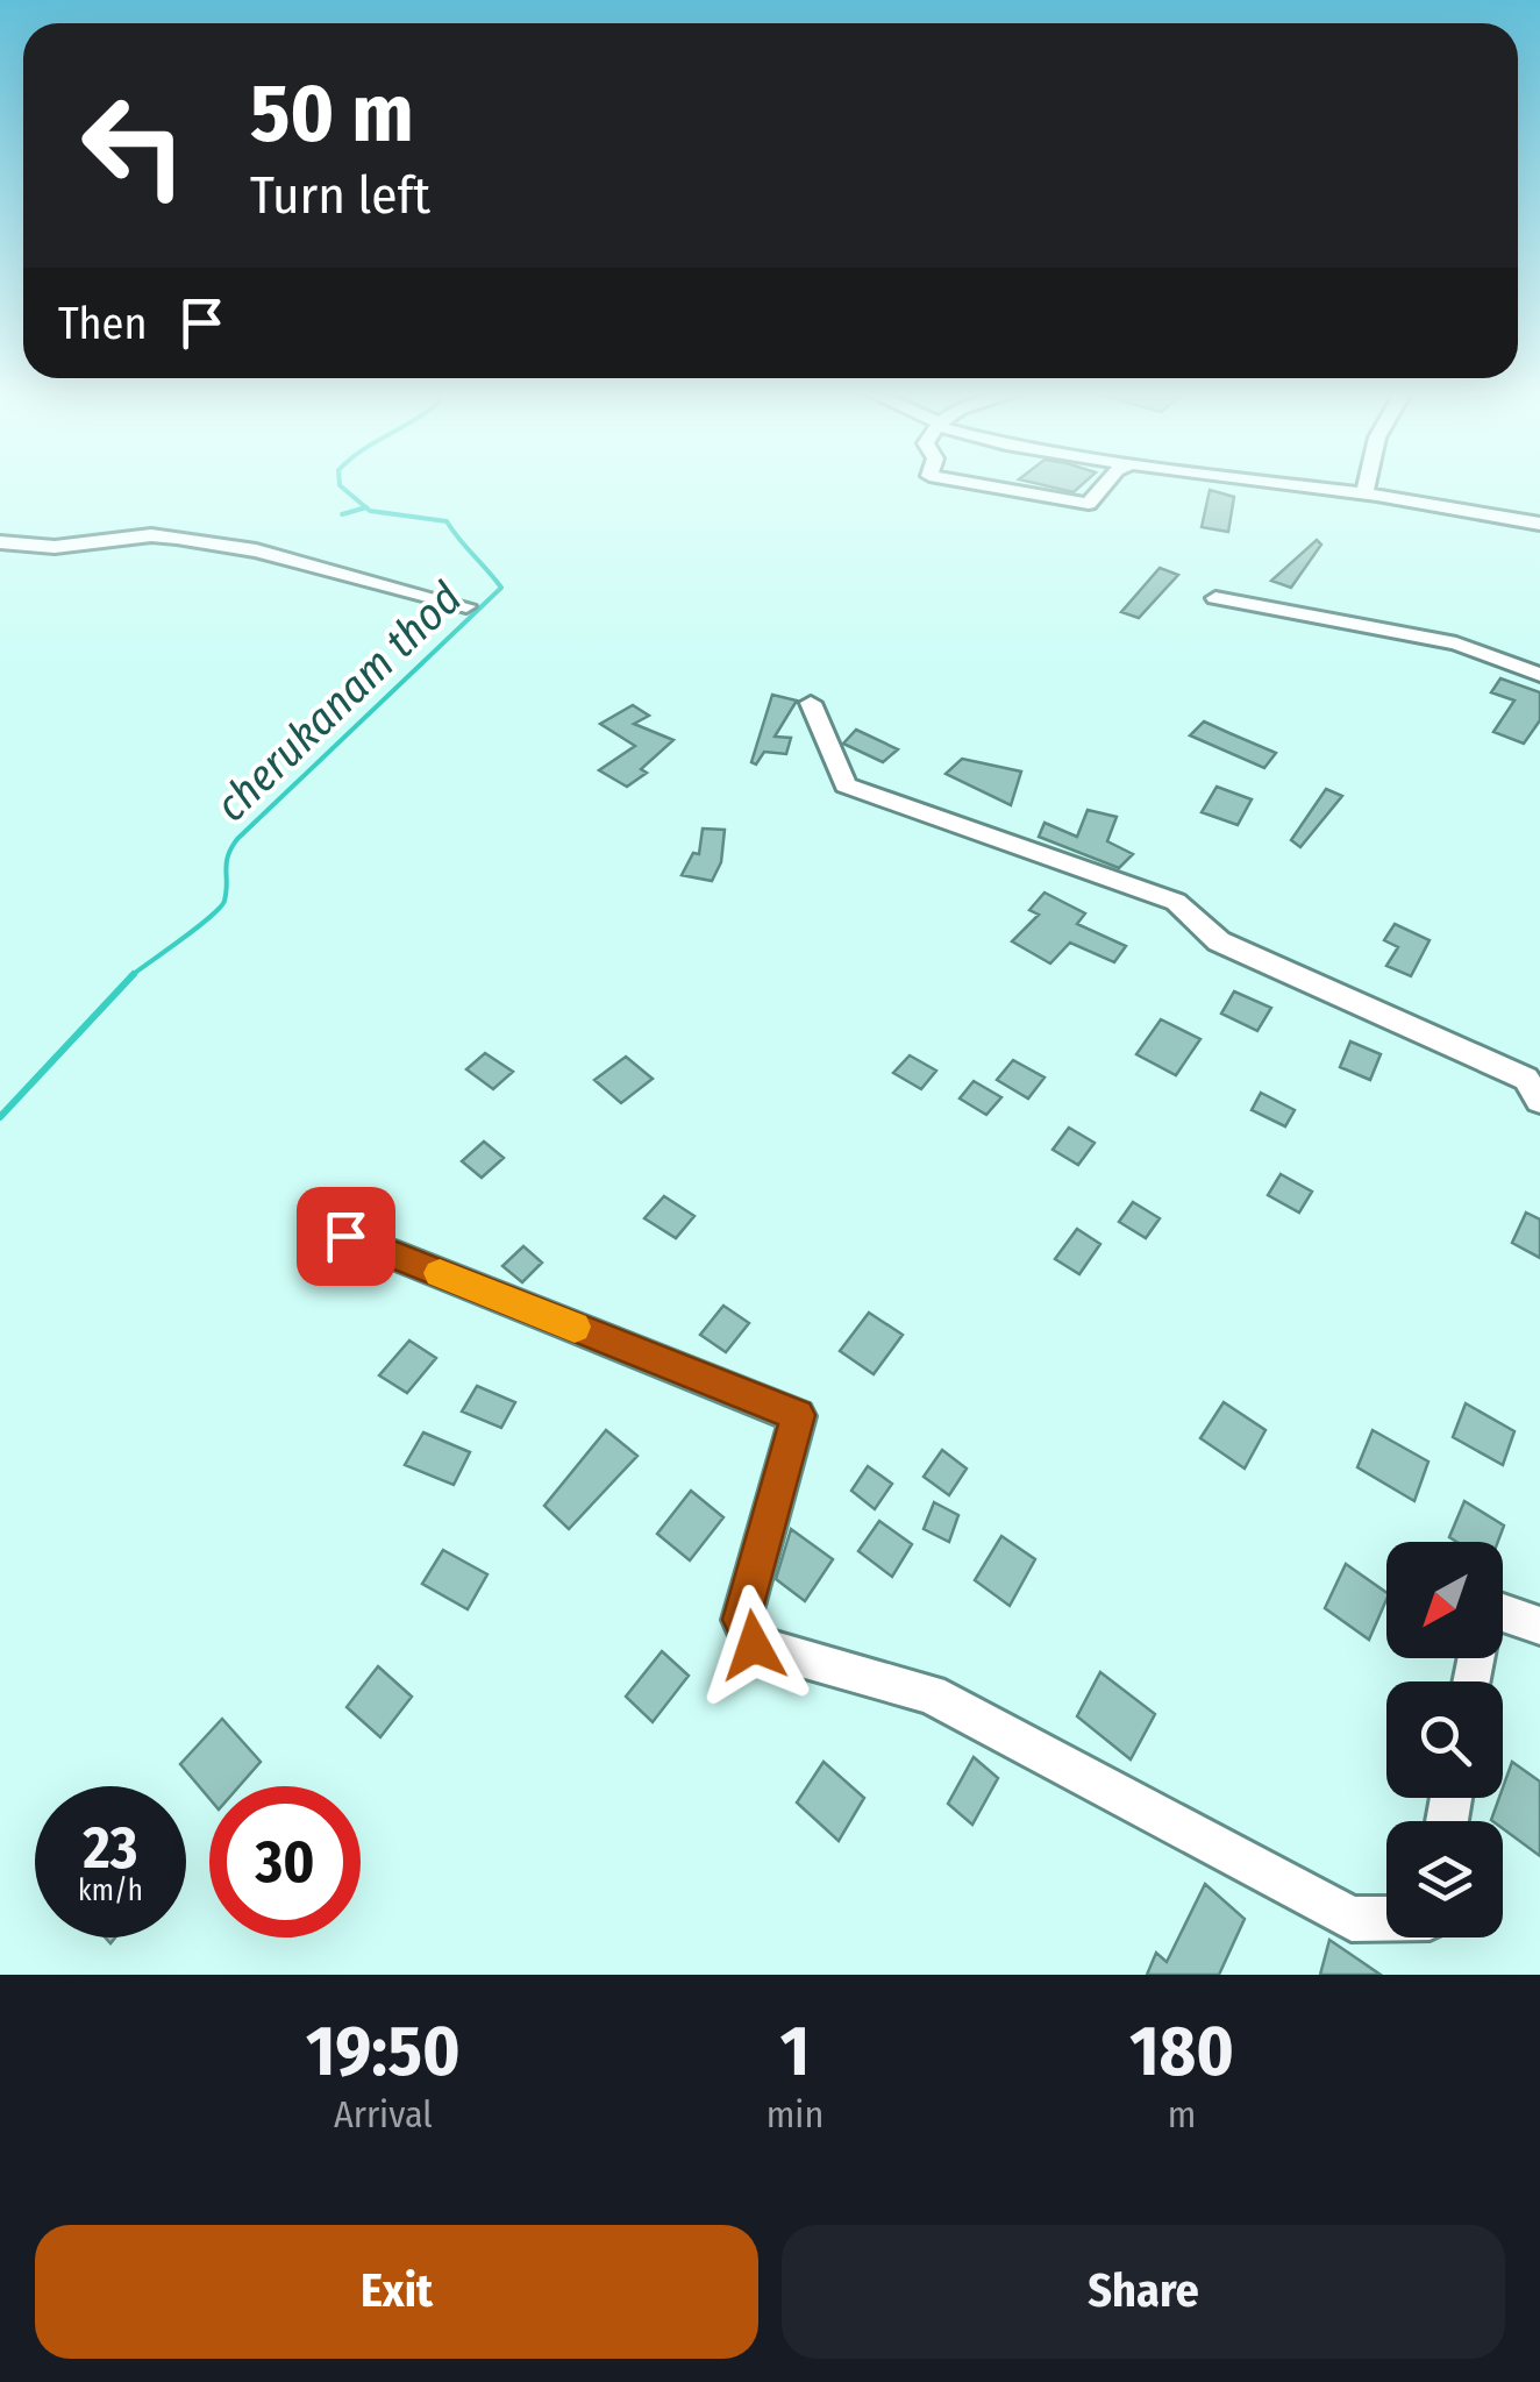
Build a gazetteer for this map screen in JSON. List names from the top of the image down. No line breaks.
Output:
{"water":["cherukanam thod"],"north":"bottom left","page":{"turn":["50 m","Turn left"],"then":"Then","speed":"23 km/h","limit":"30","eta":["19:50","Arrival","1","min","180","m"],"buttons":["Exit","Share"]}}
